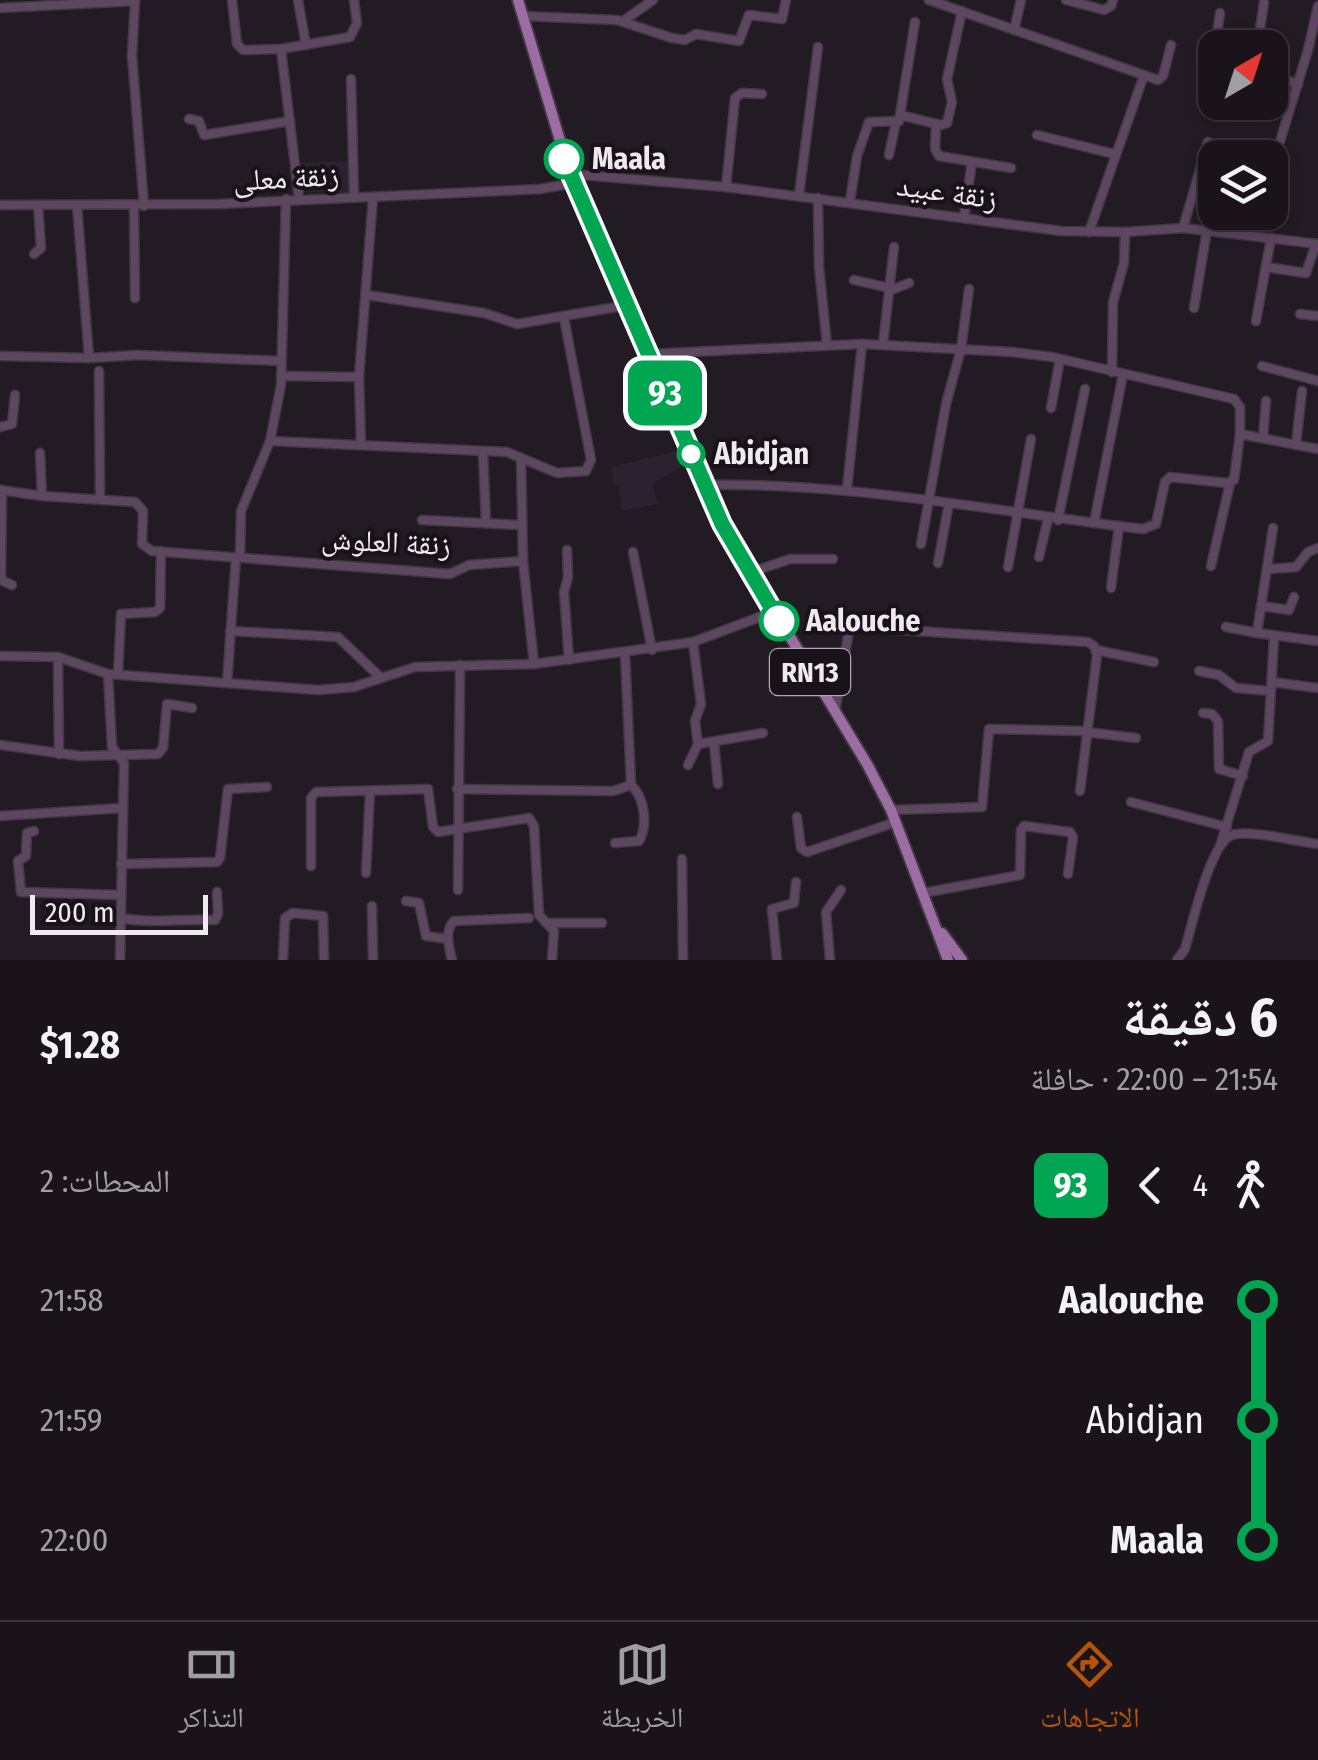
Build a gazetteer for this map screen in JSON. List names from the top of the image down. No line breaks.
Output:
{"streets":{"main road":["RN13"],"street":["زنقة معلى","زنقة عبيد","زنقة العلوش"]},"crossings":[["زنقة معلى","زنقة عبيد"],["زنقة معلى","RN13"],["زنقة عبيد","RN13"]],"places":["Maala","Abidjan","Aalouche"],"lines":["bus line 93"],"scale_bar":"200 m","north":"top right","page":{"on_map":"93","scale":"200 m","heading":["6 دقيقة","21:54 – 22:00 · حافلة","$1.28"],"legs":["4","93","المحطات: 2"],"list":[{"name":"Aalouche","value":"21:58"},{"name":"Abidjan","value":"21:59"},{"name":"Maala","value":"22:00"}],"tabs":["الاتجاهات","الخريطة","التذاكر"]}}
